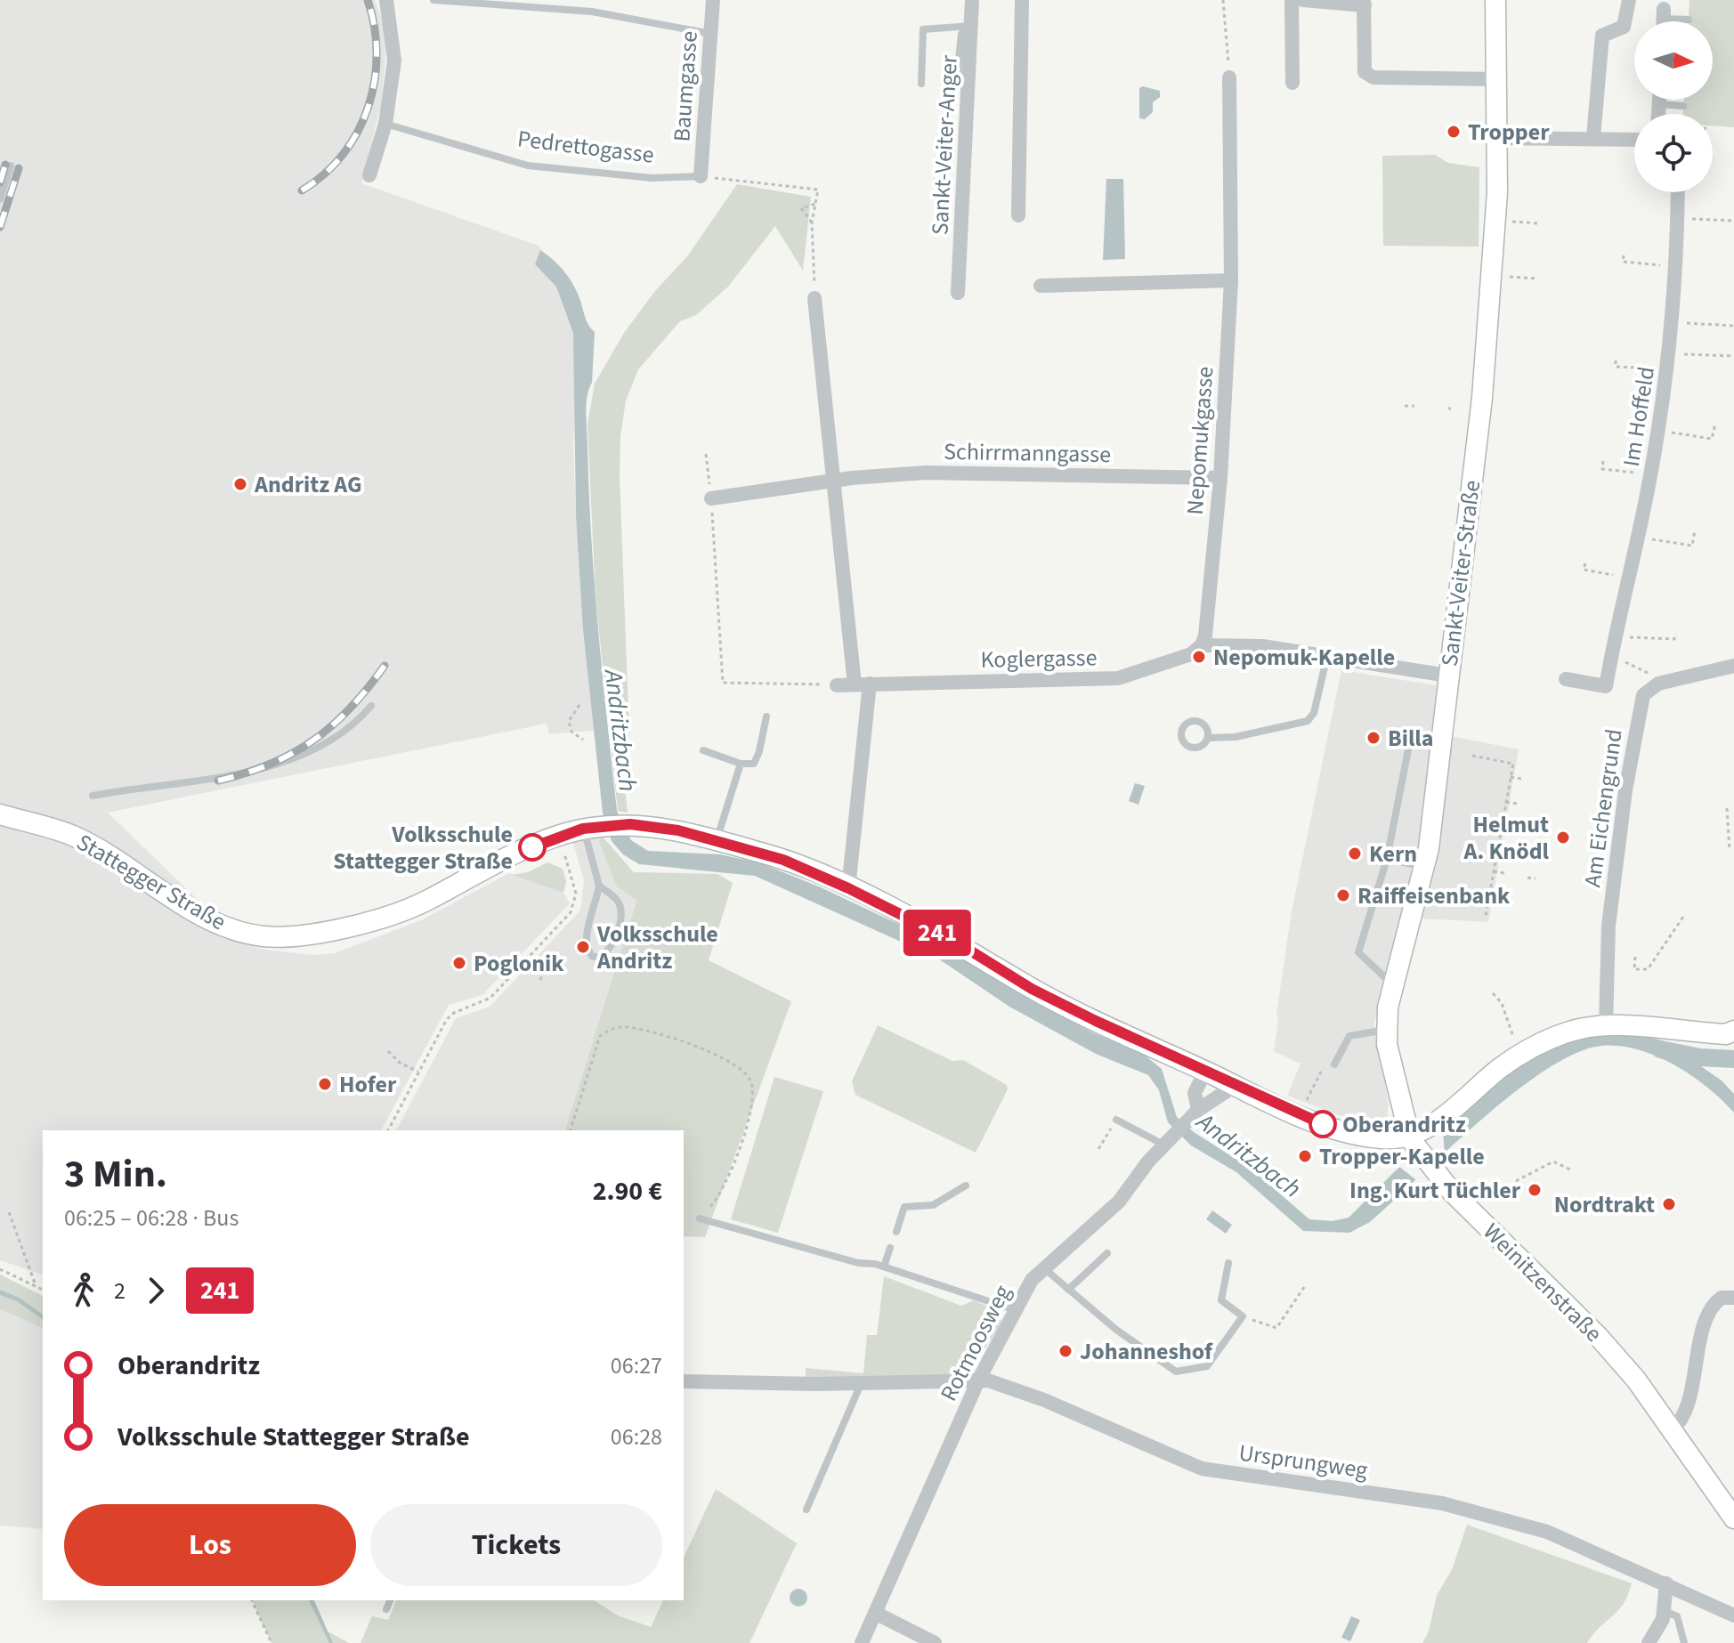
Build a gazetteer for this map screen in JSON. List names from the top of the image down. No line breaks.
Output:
{"streets":{"main road":["Sankt-Veiter-Straße","Stattegger Straße","Weinitzenstraße"],"street":["Baumgasse","Sankt-Veiter-Anger","Im Hoffeld","Nepomukgasse","Schirrmanngasse","Koglergasse","Am Eichengrund","Rotmoosweg","Ursprungweg"],"lane":["Pedrettogasse"]},"crossings":[["Baumgasse","Pedrettogasse"],["Nepomukgasse","Schirrmanngasse"],["Nepomukgasse","Koglergasse"],["Sankt-Veiter-Straße","Koglergasse"],["Sankt-Veiter-Straße","Stattegger Straße"],["Sankt-Veiter-Straße","Weinitzenstraße"],["Stattegger Straße","Weinitzenstraße"],["Stattegger Straße","Rotmoosweg"],["Rotmoosweg","Ursprungweg"]],"water":["Andritzbach"],"places":["Tropper","Andritz AG","Nepomuk-Kapelle","Billa","Helmut A. Knödl","Volksschule Stattegger Straße","Kern","Raiffeisenbank","Volksschule Andritz","Poglonik","Hofer","Oberandritz","Tropper-Kapelle","Ing. Kurt Tüchler","Nordtrakt","Johanneshof"],"lines":["bus line 241"],"north":"right","page":{"on_map":"241","heading":["3 Min.","06:25 – 06:28 · Bus","2.90 €"],"legs":["2","241"],"list":[{"name":"Oberandritz","value":"06:27"},{"name":"Volksschule Stattegger Straße","value":"06:28"}],"buttons":["Los","Tickets"]}}
